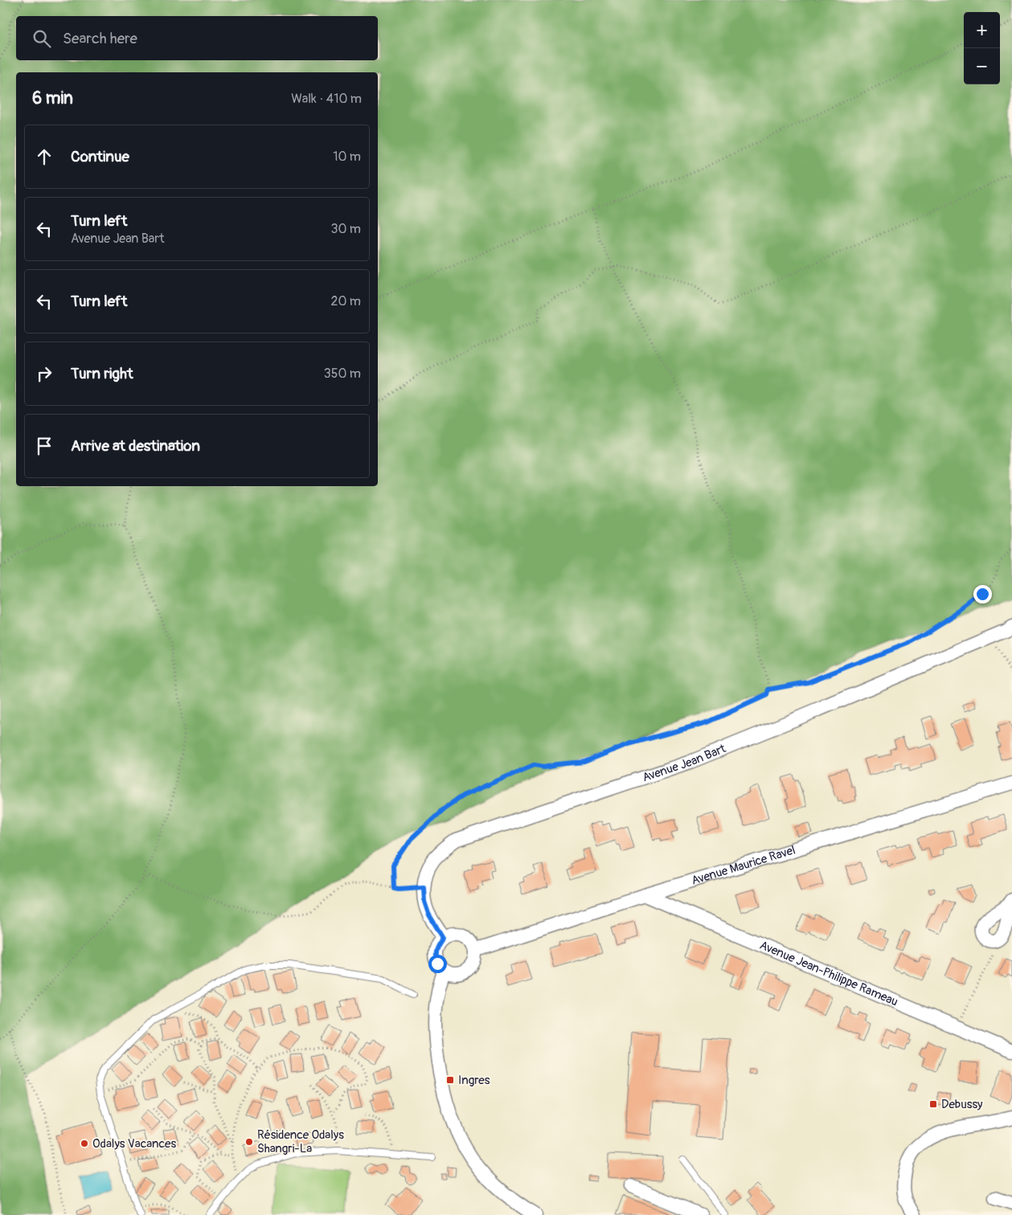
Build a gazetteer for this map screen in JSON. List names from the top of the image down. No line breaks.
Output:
{"streets":{"street":["Avenue Jean Bart","Avenue Maurice Ravel","Avenue Jean-Philippe Rameau"]},"crossings":[["Avenue Jean Bart","Avenue Maurice Ravel"],["Avenue Maurice Ravel","Avenue Jean-Philippe Rameau"]],"places":{"transit":["Ingres","Debussy"],"other":["Résidence Odalys Shangri-La","Odalys Vacances"]},"page":{"map_buttons":["+","−"],"search":"Search here","heading":["6 min","Walk · 410 m"],"list":[["Continue","10 m"],["Turn left","Avenue Jean Bart","30 m"],["Turn left","20 m"],["Turn right","350 m"],"Arrive at destination"]}}
